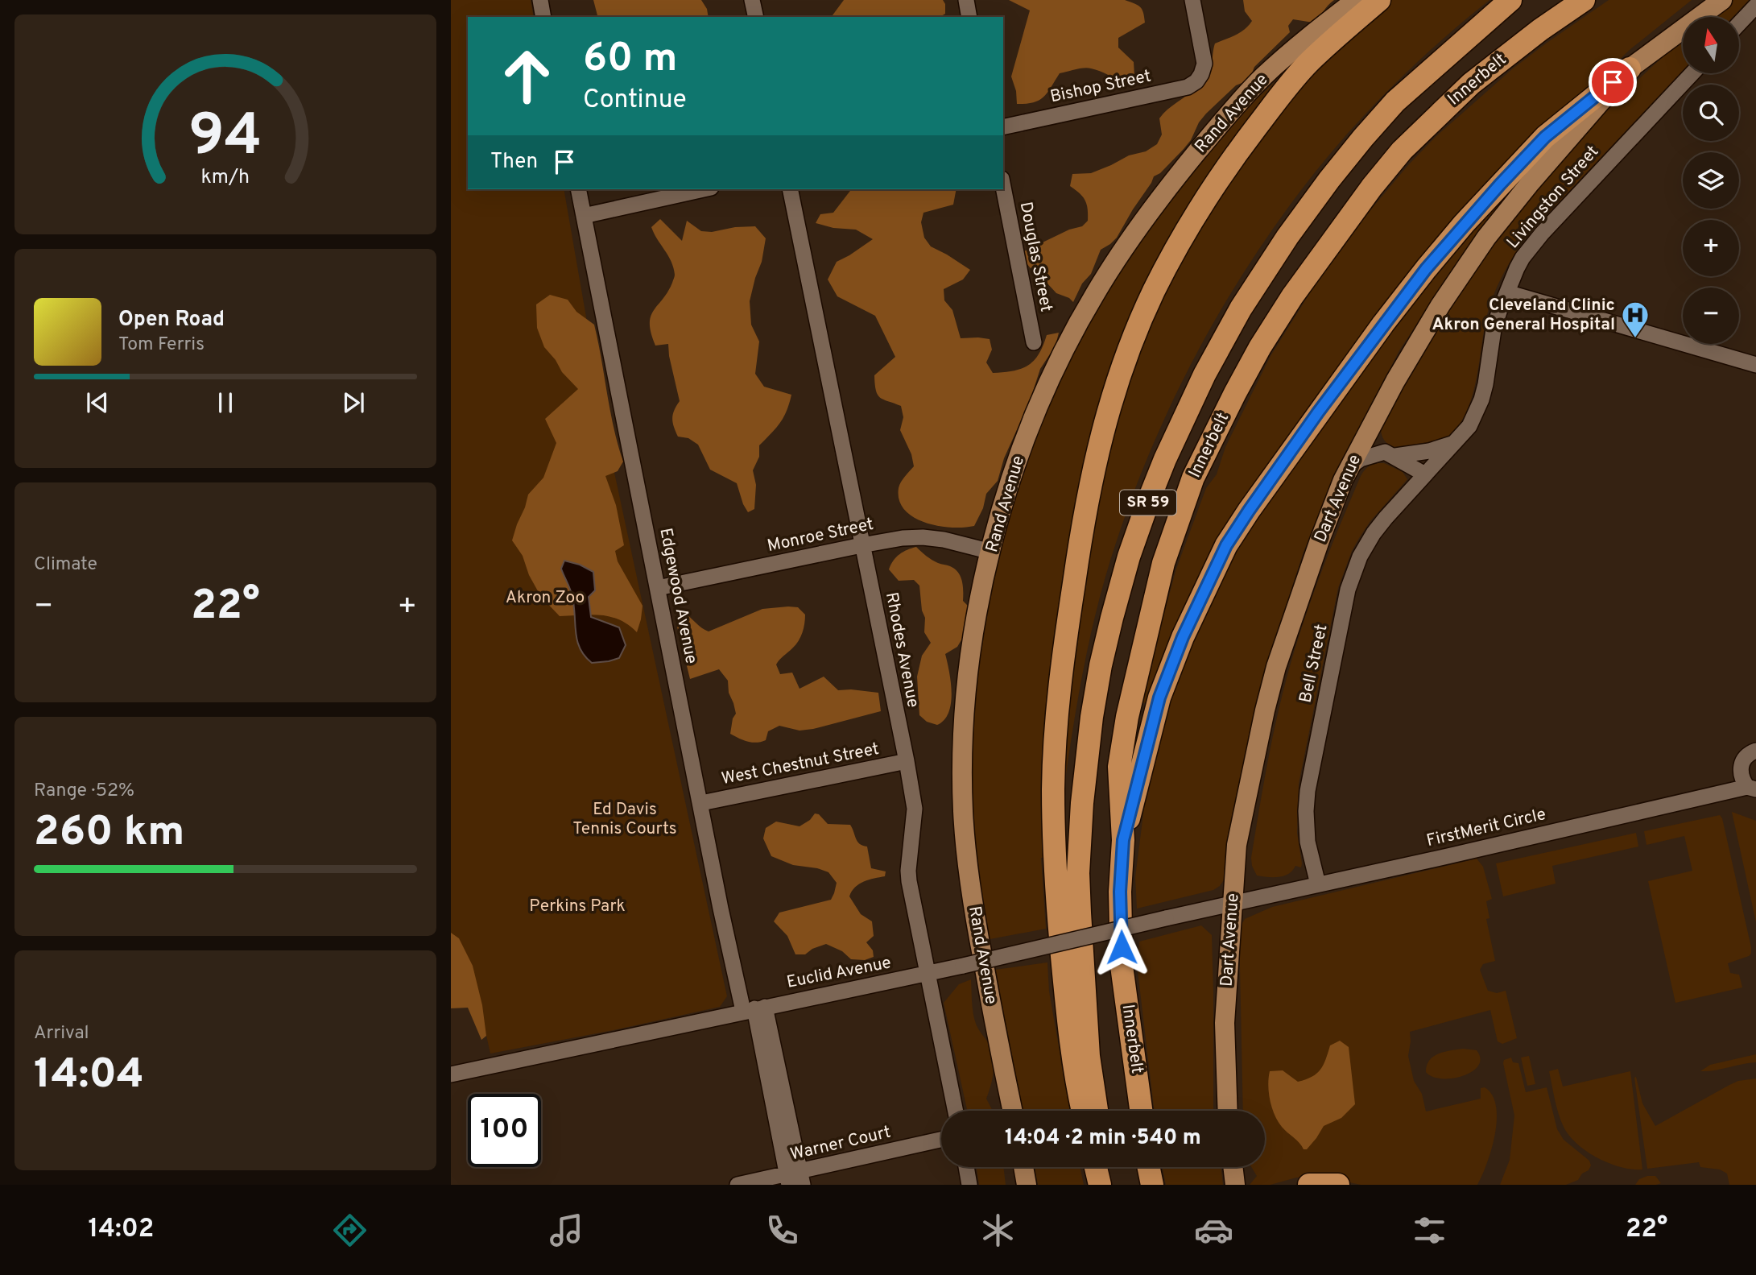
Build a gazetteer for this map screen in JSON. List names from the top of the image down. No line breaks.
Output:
{"streets":{"highway":["Innerbelt","SR 59"],"main road":["Rand Avenue","Dart Avenue"],"street":["Bishop Street","Livingston Street","Douglas Street","Monroe Street","Edgewood Avenue","Rhodes Avenue","Bell Street","West Chestnut Street","FirstMerit Circle","Euclid Avenue","Warner Court"]},"crossings":[["Rand Avenue","Monroe Street"],["Livingston Street","Bell Street"],["Dart Avenue","FirstMerit Circle"],["Dart Avenue","Euclid Avenue"],["Monroe Street","Edgewood Avenue"],["Monroe Street","Rhodes Avenue"],["Edgewood Avenue","West Chestnut Street"],["Edgewood Avenue","Euclid Avenue"],["Edgewood Avenue","Warner Court"],["Rhodes Avenue","West Chestnut Street"],["Rhodes Avenue","Euclid Avenue"],["Bell Street","FirstMerit Circle"],["FirstMerit Circle","Euclid Avenue"]],"parks":["Akron Zoo","Ed Davis Tennis Courts","Perkins Park"],"places":{"hospital":["Cleveland Clinic Akron General Hospital"]},"north":"top","page":{"map_buttons":["+","−"],"turn":["60 m","Continue"],"then":"Then","song":["Open Road","Tom Ferris"],"tile":["Climate",["Range · 52%","260 km"],["Arrival","14:04"]],"heat":["−","22°","+"],"limit":"100","trip":"14:04 · 2 min · 540 m","tabs":["14:02","22°"],"gauge":["94","km/h"]}}
